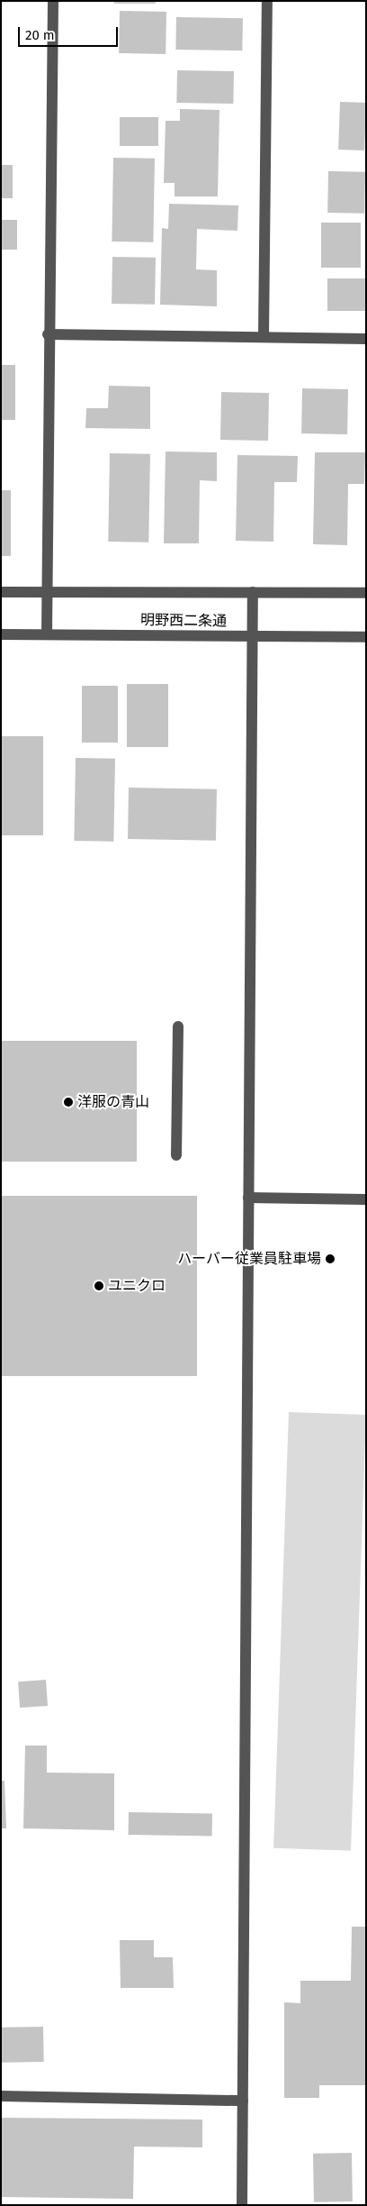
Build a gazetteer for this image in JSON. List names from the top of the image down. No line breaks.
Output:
{"streets":{"street":["明野西二条通"]},"places":["洋服の青山","ハーバー従業員駐車場","ユニクロ"],"scale_bar":"20 m"}
